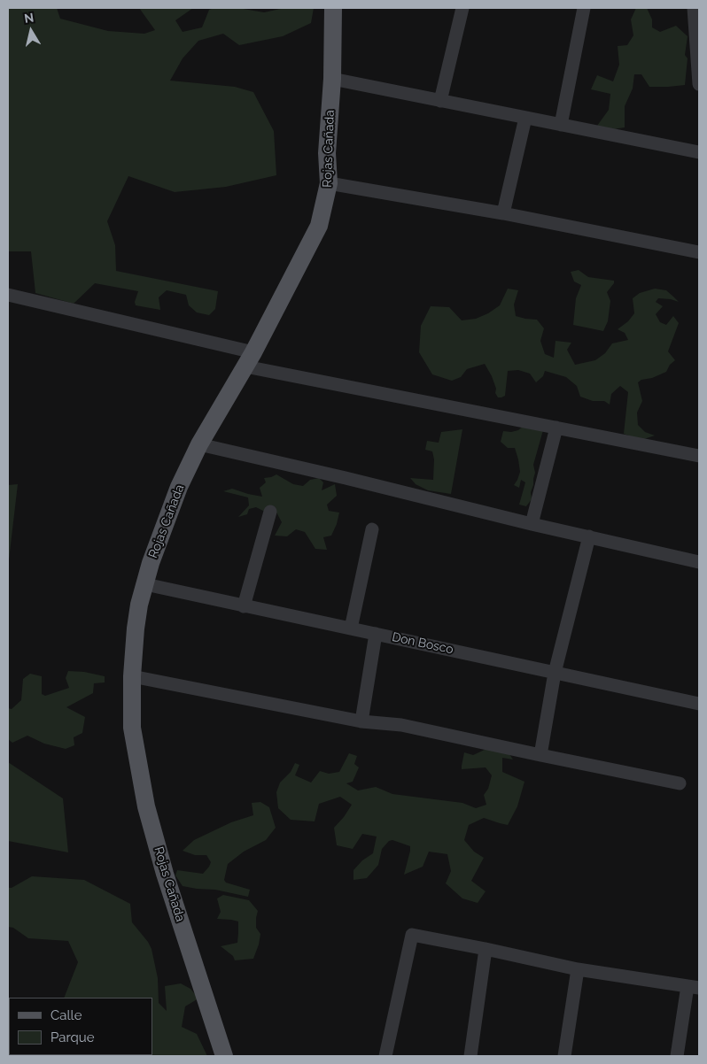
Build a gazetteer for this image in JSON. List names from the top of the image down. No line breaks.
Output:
{"streets":{"main road":["Rojas Cañada"],"street":["Don Bosco"]},"crossings":[["Rojas Cañada","Don Bosco"]],"legend":["Calle","Parque"],"north":"top"}
